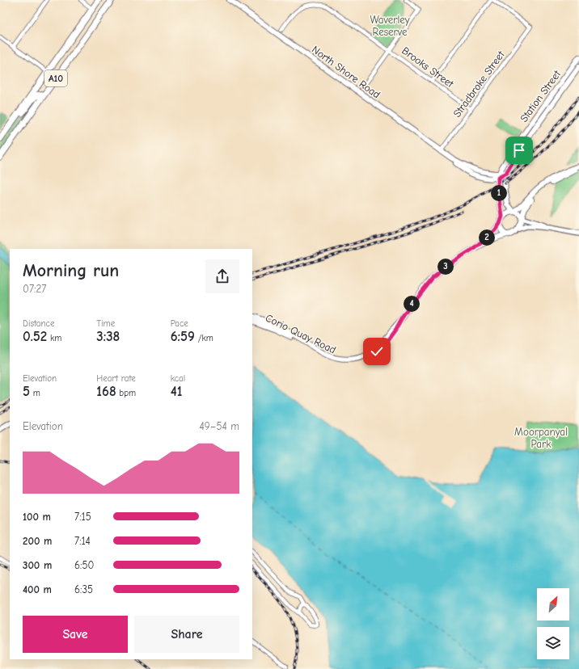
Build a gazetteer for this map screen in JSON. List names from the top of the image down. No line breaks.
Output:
{"streets":{"highway":["A10"],"main road":["North Shore Road","Station Street","Corio Quay Road"],"street":["Brooks Street","Stradbroke Street"]},"crossings":[["Brooks Street","Stradbroke Street"],["North Shore Road","Stradbroke Street"],["North Shore Road","Station Street"],["Station Street","Corio Quay Road"]],"parks":["Waverley Reserve","Moorpanyal Park"],"north":"top right","page":{"pins":["1","2","3","4"],"heading":["Morning run","07:27"],"stats":[["Distance","0.52 km"],["Time","3:38"],["Pace","6:59 /km"],["Elevation","5 m"],["Heart rate","168 bpm"],["kcal","41"]],"chart":["Elevation","49–54 m"],"list":[{"name":"100 m","note":"7:15"},{"name":"200 m","note":"7:14"},{"name":"300 m","note":"6:50"},{"name":"400 m","note":"6:35"}],"buttons":["Save","Share"]}}
